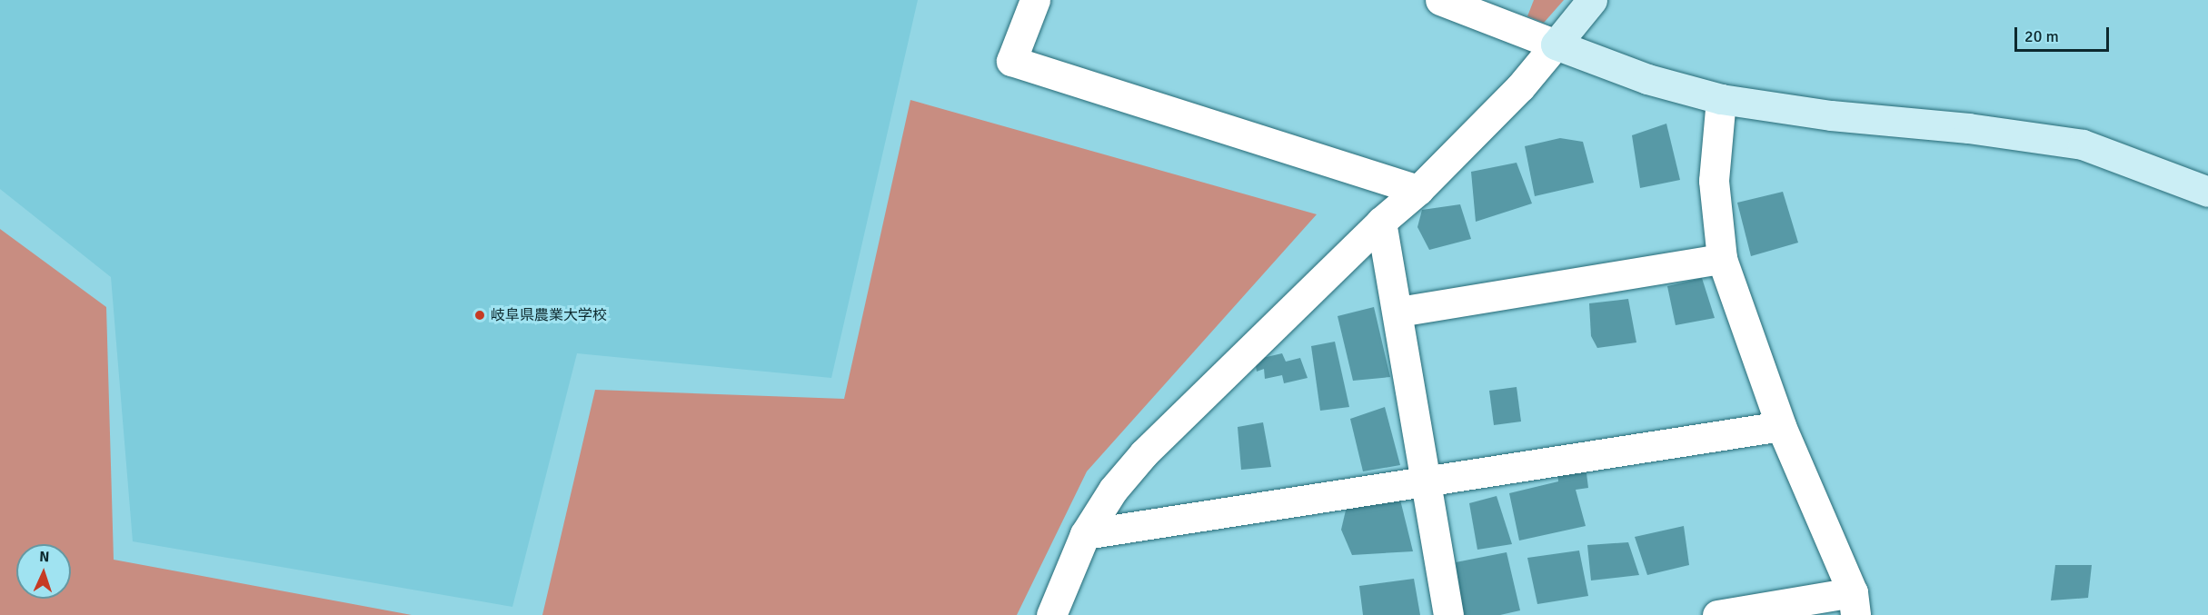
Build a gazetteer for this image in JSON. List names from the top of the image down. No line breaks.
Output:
{"places":["岐阜県農業大学校"],"scale_bar":"20 m","north":"top"}
